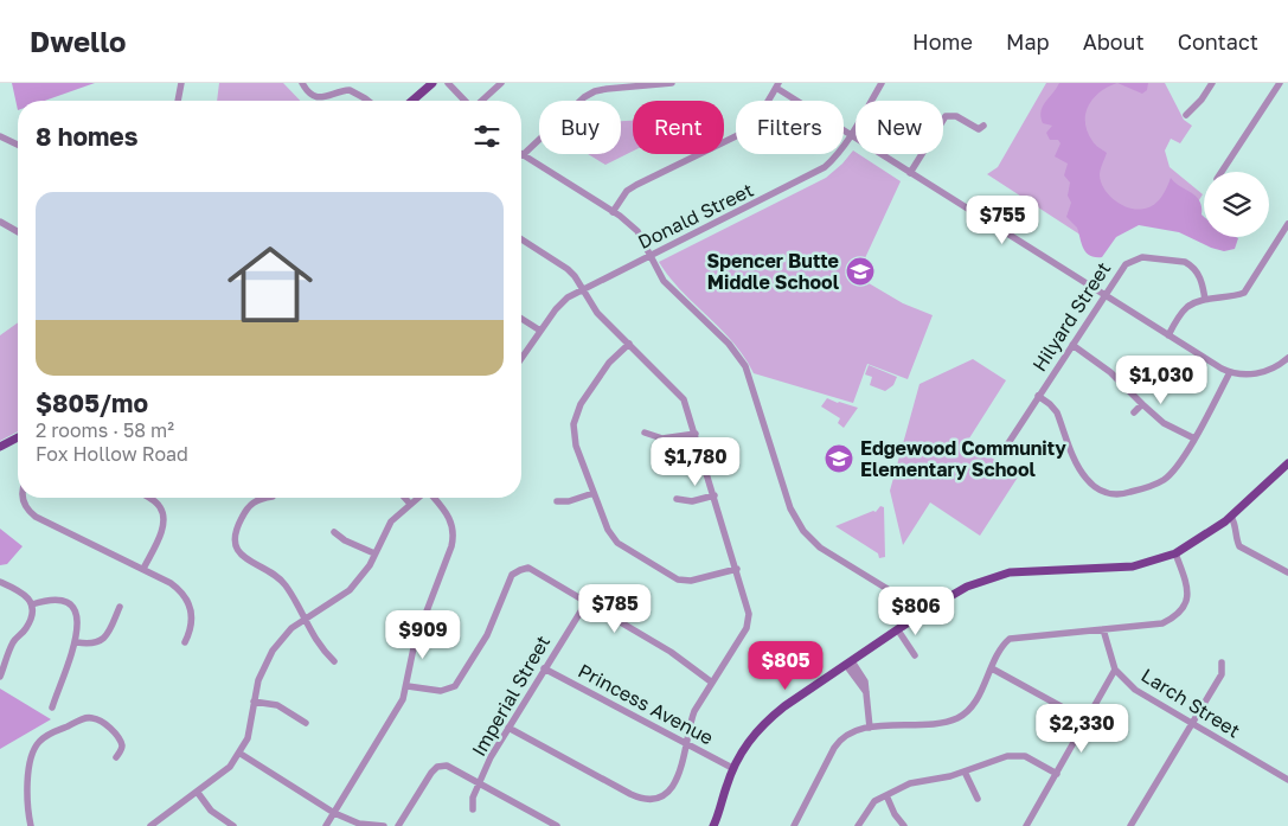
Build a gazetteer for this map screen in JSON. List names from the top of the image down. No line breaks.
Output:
{"streets":{"street":["Donald Street","Hilyard Street","Imperial Street","Larch Street","Princess Avenue"]},"crossings":[["Imperial Street","Princess Avenue"]],"places":{"school or university":["Spencer Butte Middle School","Edgewood Community Elementary School"]},"page":{"header":"Dwello","nav":["Home","Map","About","Contact"],"chip":["Buy","Rent","Filters","New"],"heading":"8 homes","list":[{"name":"$805/mo","note":"2 rooms · 58 m² · Fox Hollow Road"}],"price":["$755","$1,030","$1,780","$785","$806","$909","$805","$2,330"]}}
